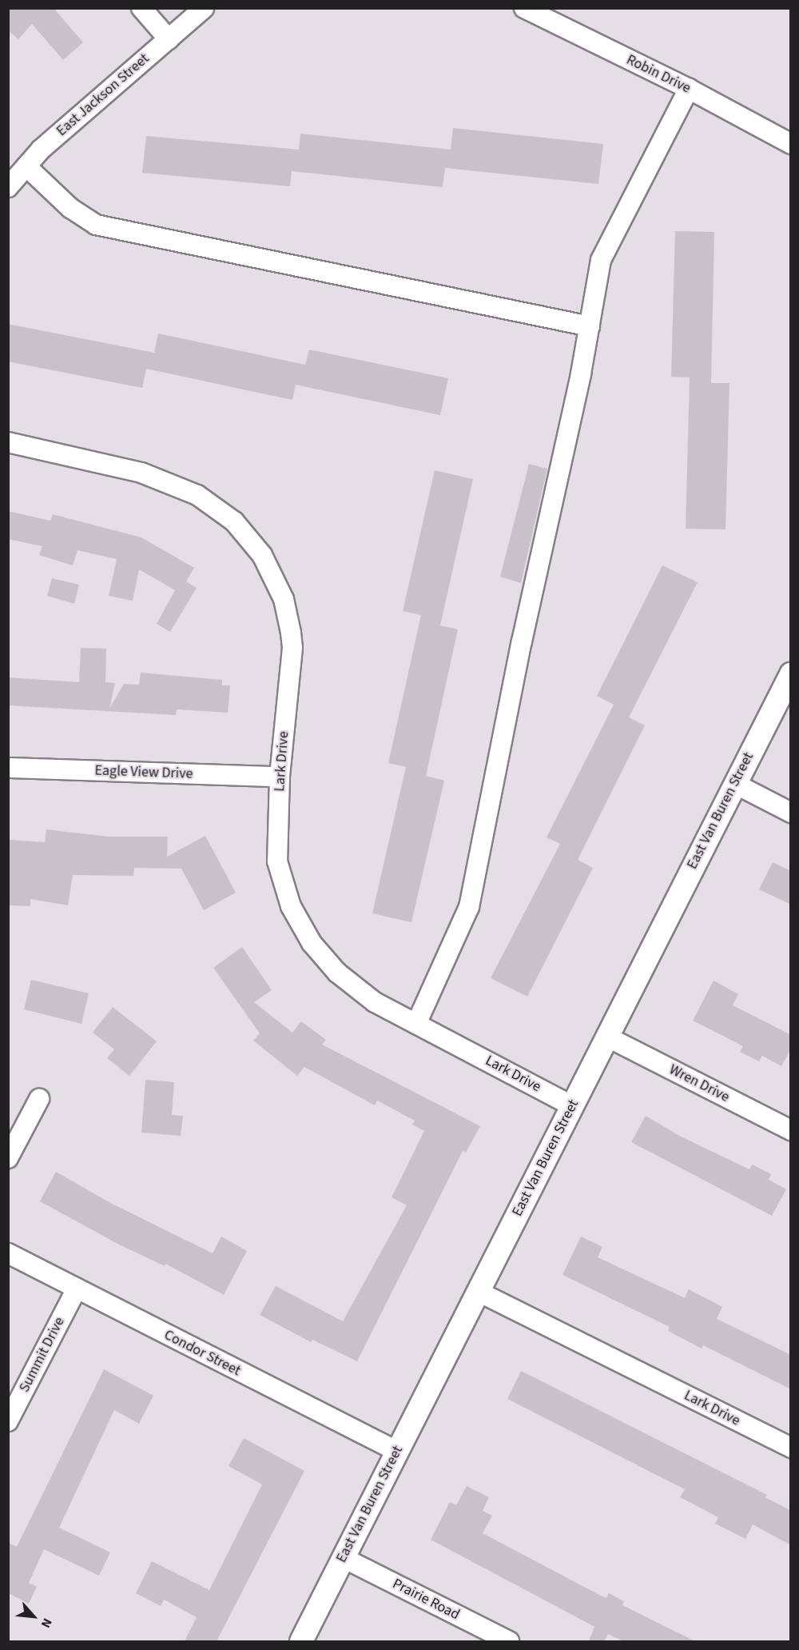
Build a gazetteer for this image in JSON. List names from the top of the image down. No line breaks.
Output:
{"streets":{"street":["Robin Drive","East Jackson Street","Lark Drive","Eagle View Drive","East Van Buren Street","Wren Drive","Condor Street","Summit Drive","Prairie Road"]},"crossings":[["Lark Drive","Eagle View Drive"],["Lark Drive","East Van Buren Street"],["East Van Buren Street","Wren Drive"],["East Van Buren Street","Condor Street"],["East Van Buren Street","Prairie Road"],["Condor Street","Summit Drive"]],"north":"bottom right"}
